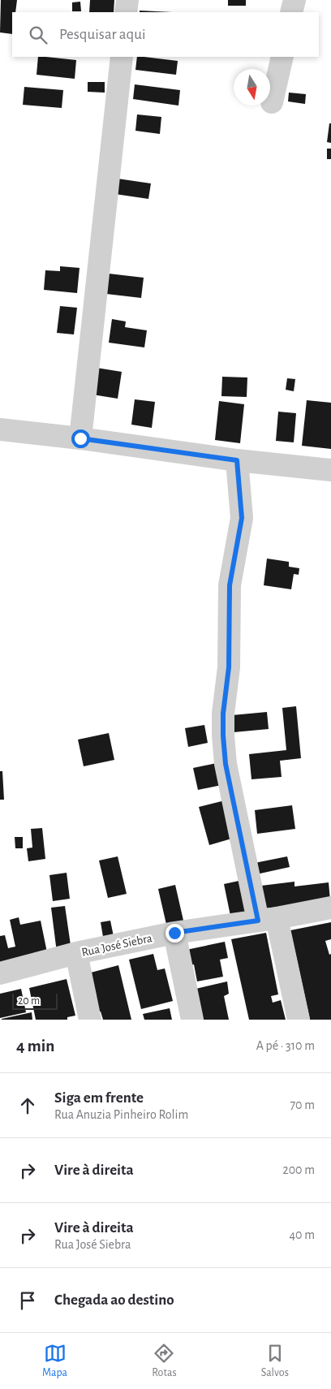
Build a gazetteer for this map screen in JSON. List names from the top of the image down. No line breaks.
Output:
{"streets":{"street":["Rua José Siebra"]},"scale_bar":"20 m","north":"bottom","page":{"search":"Pesquisar aqui","scale":"20 m","heading":["4 min","A pé · 310 m"],"list":[["Siga em frente","Rua Anuzia Pinheiro Rolim","70 m"],["Vire à direita","200 m"],["Vire à direita","Rua José Siebra","40 m"],"Chegada ao destino"],"nav":["Mapa","Rotas","Salvos"]}}
